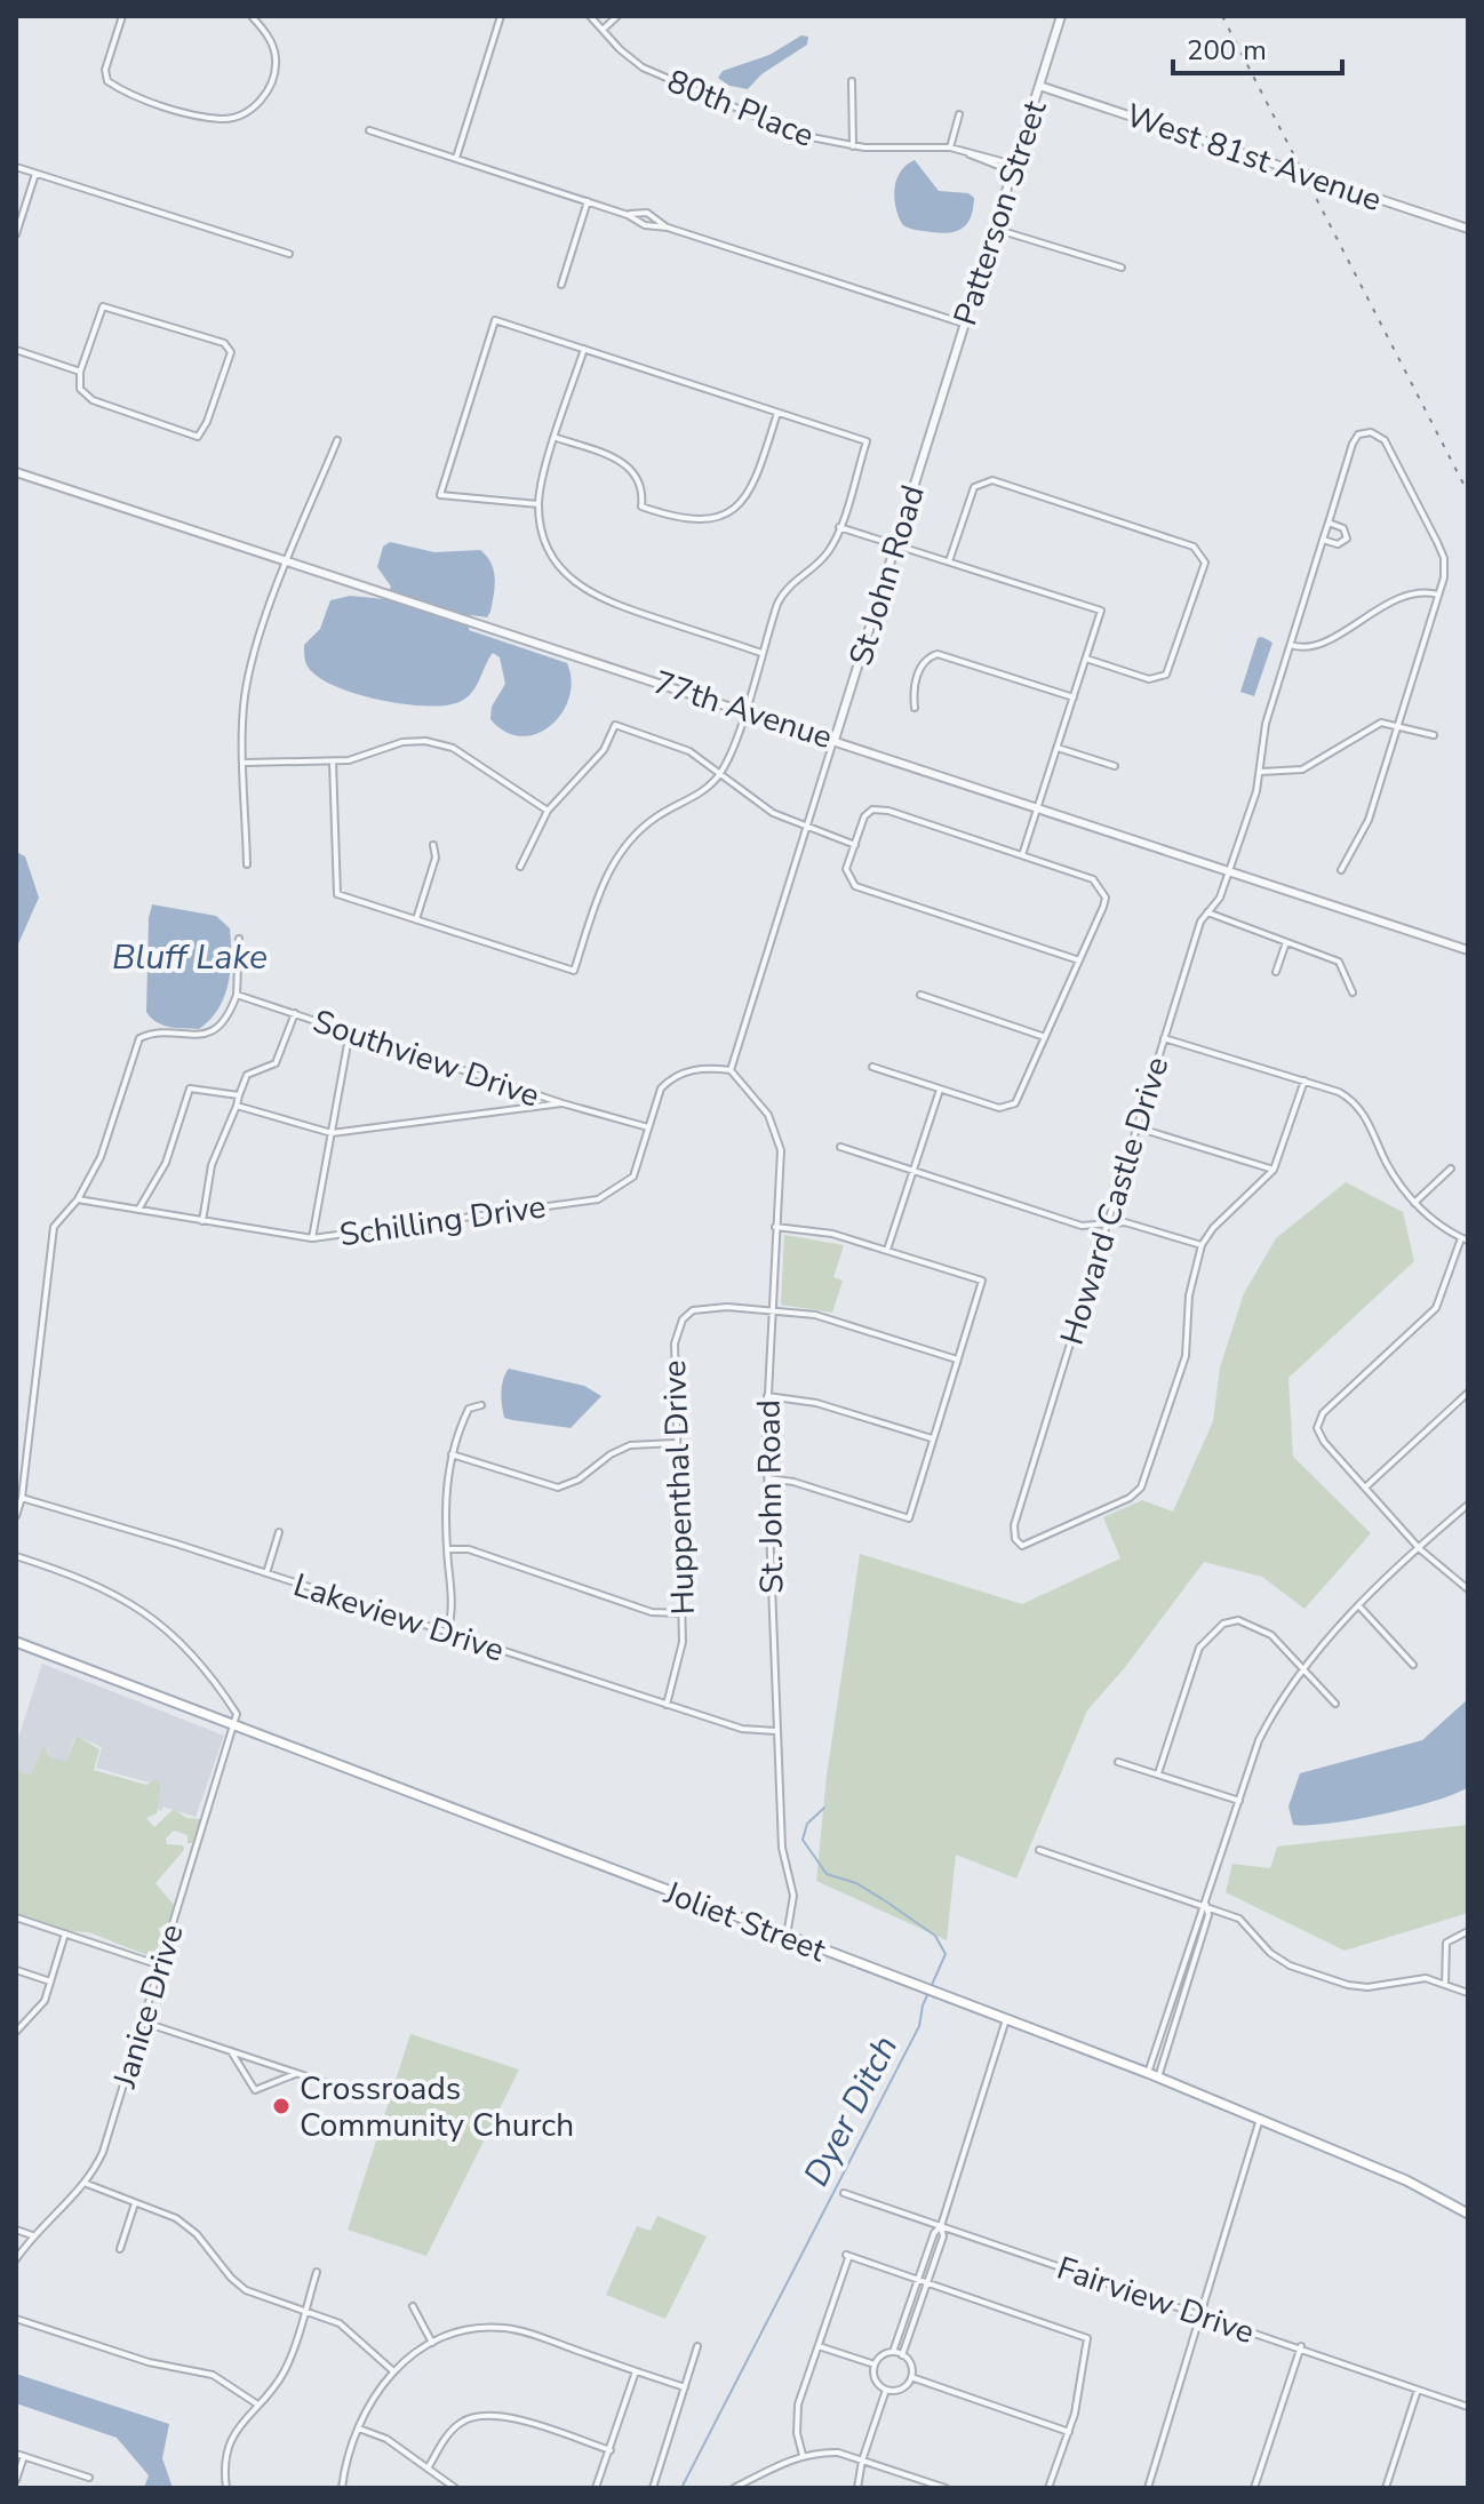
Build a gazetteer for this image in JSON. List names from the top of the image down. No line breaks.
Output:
{"streets":{"main road":["Joliet Street"],"street":["80th Place","West 81st Avenue","Patterson Street","St John Road","77th Avenue","Southview Drive","Howard Castle Drive","Schilling Drive","Huppenthal Drive","St. John Road","Lakeview Drive","Janice Drive","Fairview Drive"]},"crossings":[["80th Place","Patterson Street"],["West 81st Avenue","Patterson Street"],["Patterson Street","St John Road"],["St John Road","77th Avenue"],["77th Avenue","Howard Castle Drive"],["Southview Drive","Schilling Drive"],["Schilling Drive","St. John Road"],["Huppenthal Drive","St. John Road"],["Huppenthal Drive","Lakeview Drive"],["St. John Road","Lakeview Drive"],["St. John Road","Joliet Street"],["Joliet Street","Janice Drive"]],"water":["Bluff Lake","Dyer Ditch"],"places":["Crossroads Community Church"],"scale_bar":"200 m"}
